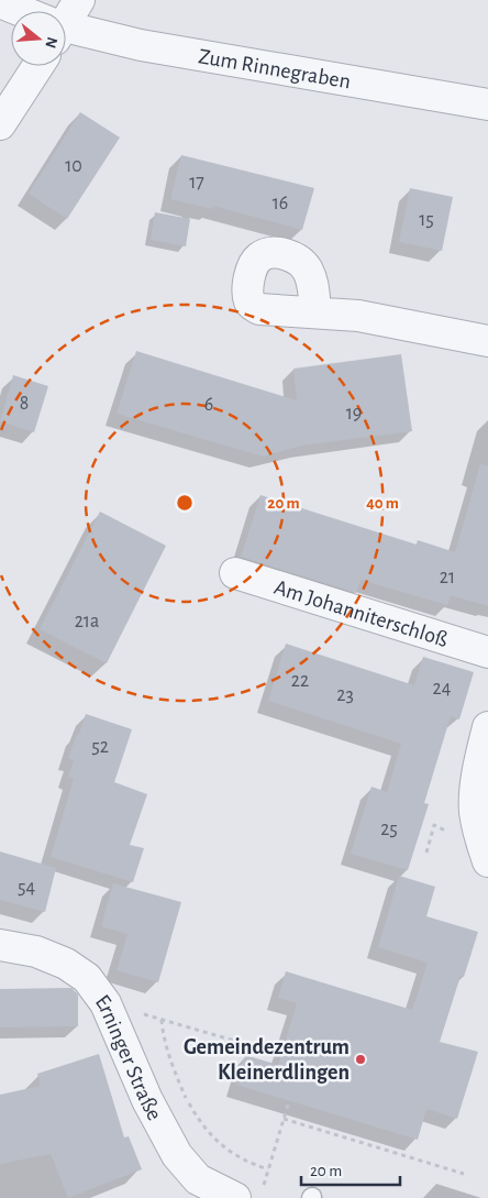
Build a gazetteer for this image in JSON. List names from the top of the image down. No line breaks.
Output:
{"streets":{"street":["Zum Rinnegraben","Am Johanniterschloß","Erninger Straße"]},"places":["Gemeindezentrum Kleinerdlingen"],"house_numbers":["10","17","16","15","8","6","19","21","21a","22","24","23","52","25","54"],"scale_bar":"20 m","north":"right","rings":["20 m","40 m"]}
